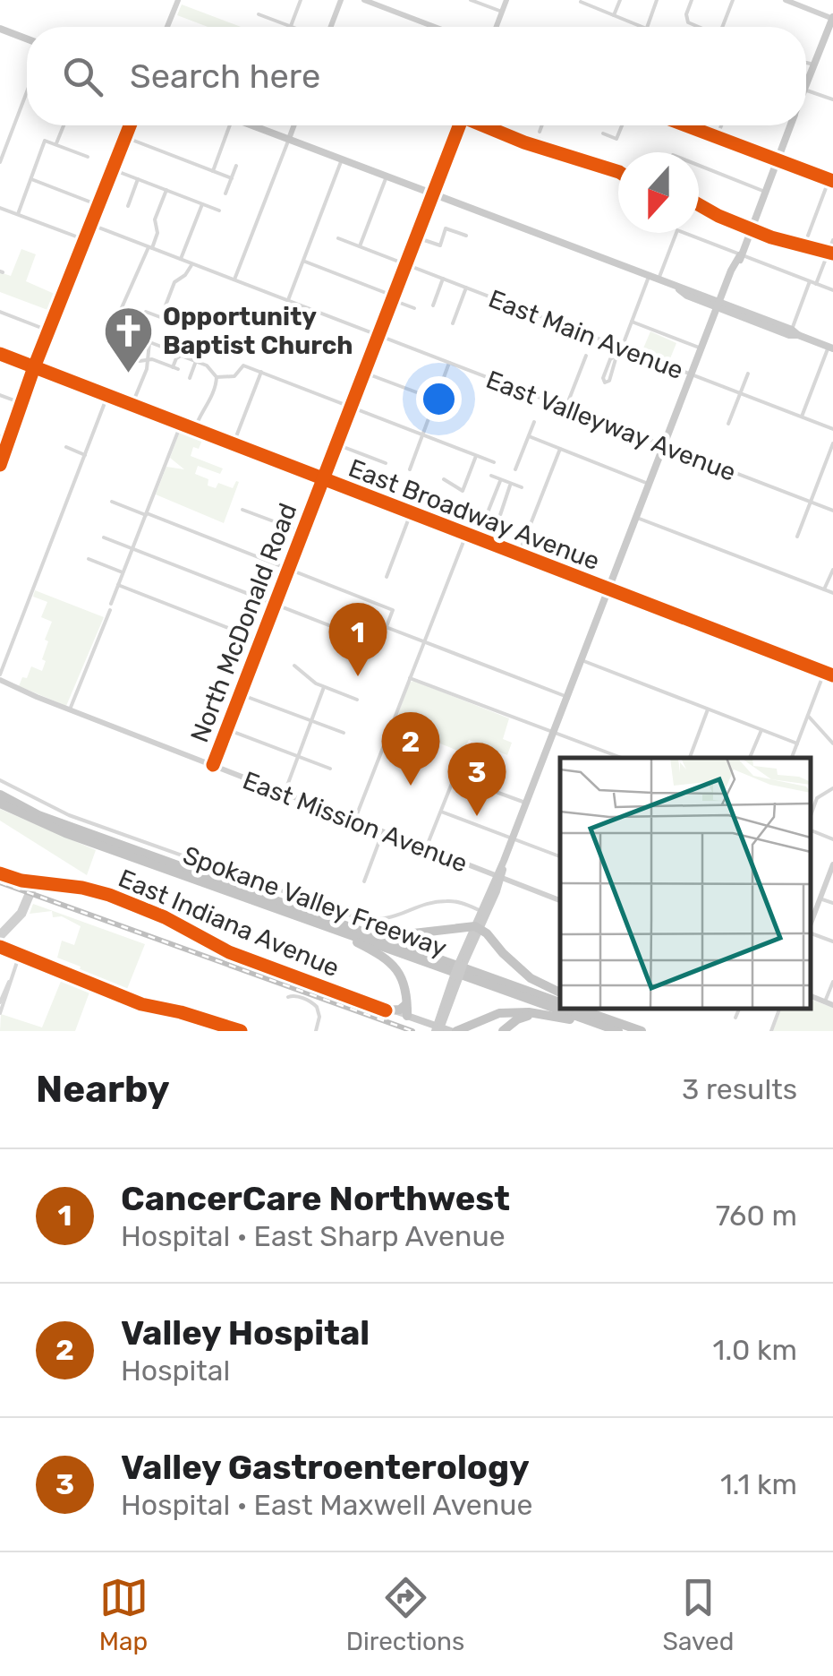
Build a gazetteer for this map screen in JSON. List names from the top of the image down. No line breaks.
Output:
{"streets":{"highway":["Spokane Valley Freeway"],"main road":["East Indiana Avenue"],"street":["East Main Avenue","East Valleyway Avenue","East Broadway Avenue","North McDonald Road","East Mission Avenue"]},"crossings":[["East Main Avenue","North McDonald Road"],["East Valleyway Avenue","North McDonald Road"],["East Broadway Avenue","North McDonald Road"],["North McDonald Road","East Mission Avenue"]],"places":{"church":["Opportunity Baptist Church"]},"north":"bottom","page":{"search":"Search here","pins":["1","2","3"],"heading":["Nearby","3 results"],"list":[{"mark":"1","name":"CancerCare Northwest","note":"Hospital · East Sharp Avenue","value":"760 m"},{"mark":"2","name":"Valley Hospital","note":"Hospital","value":"1.0 km"},{"mark":"3","name":"Valley Gastroenterology","note":"Hospital · East Maxwell Avenue","value":"1.1 km"}],"nav":["Map","Directions","Saved"]}}
